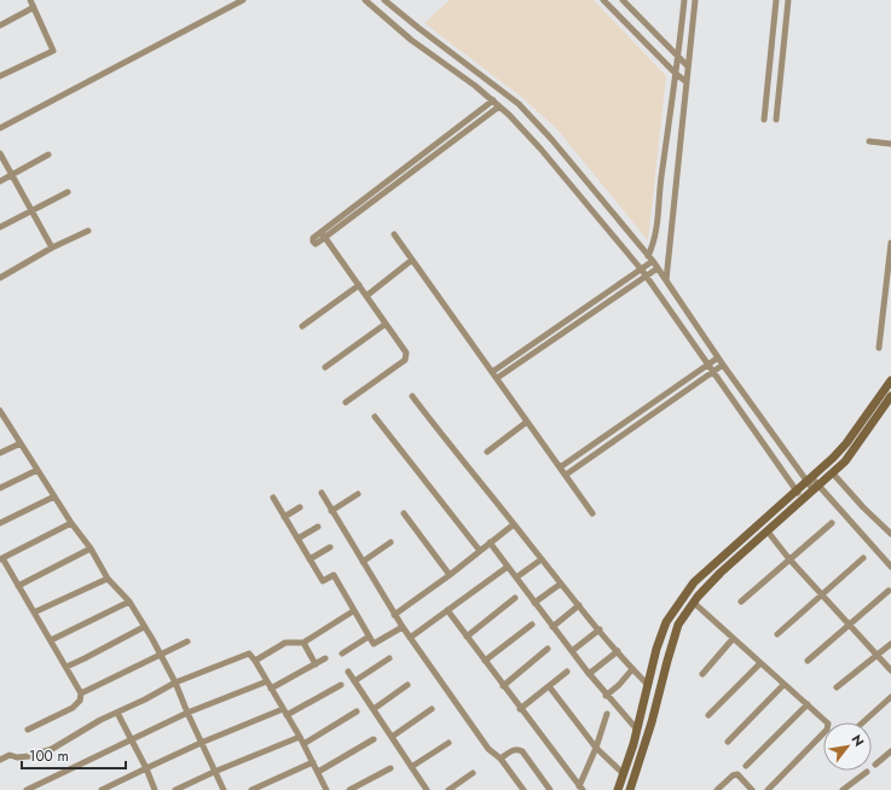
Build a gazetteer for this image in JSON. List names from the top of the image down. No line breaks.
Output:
{"scale_bar":"100 m","north":"top right"}
